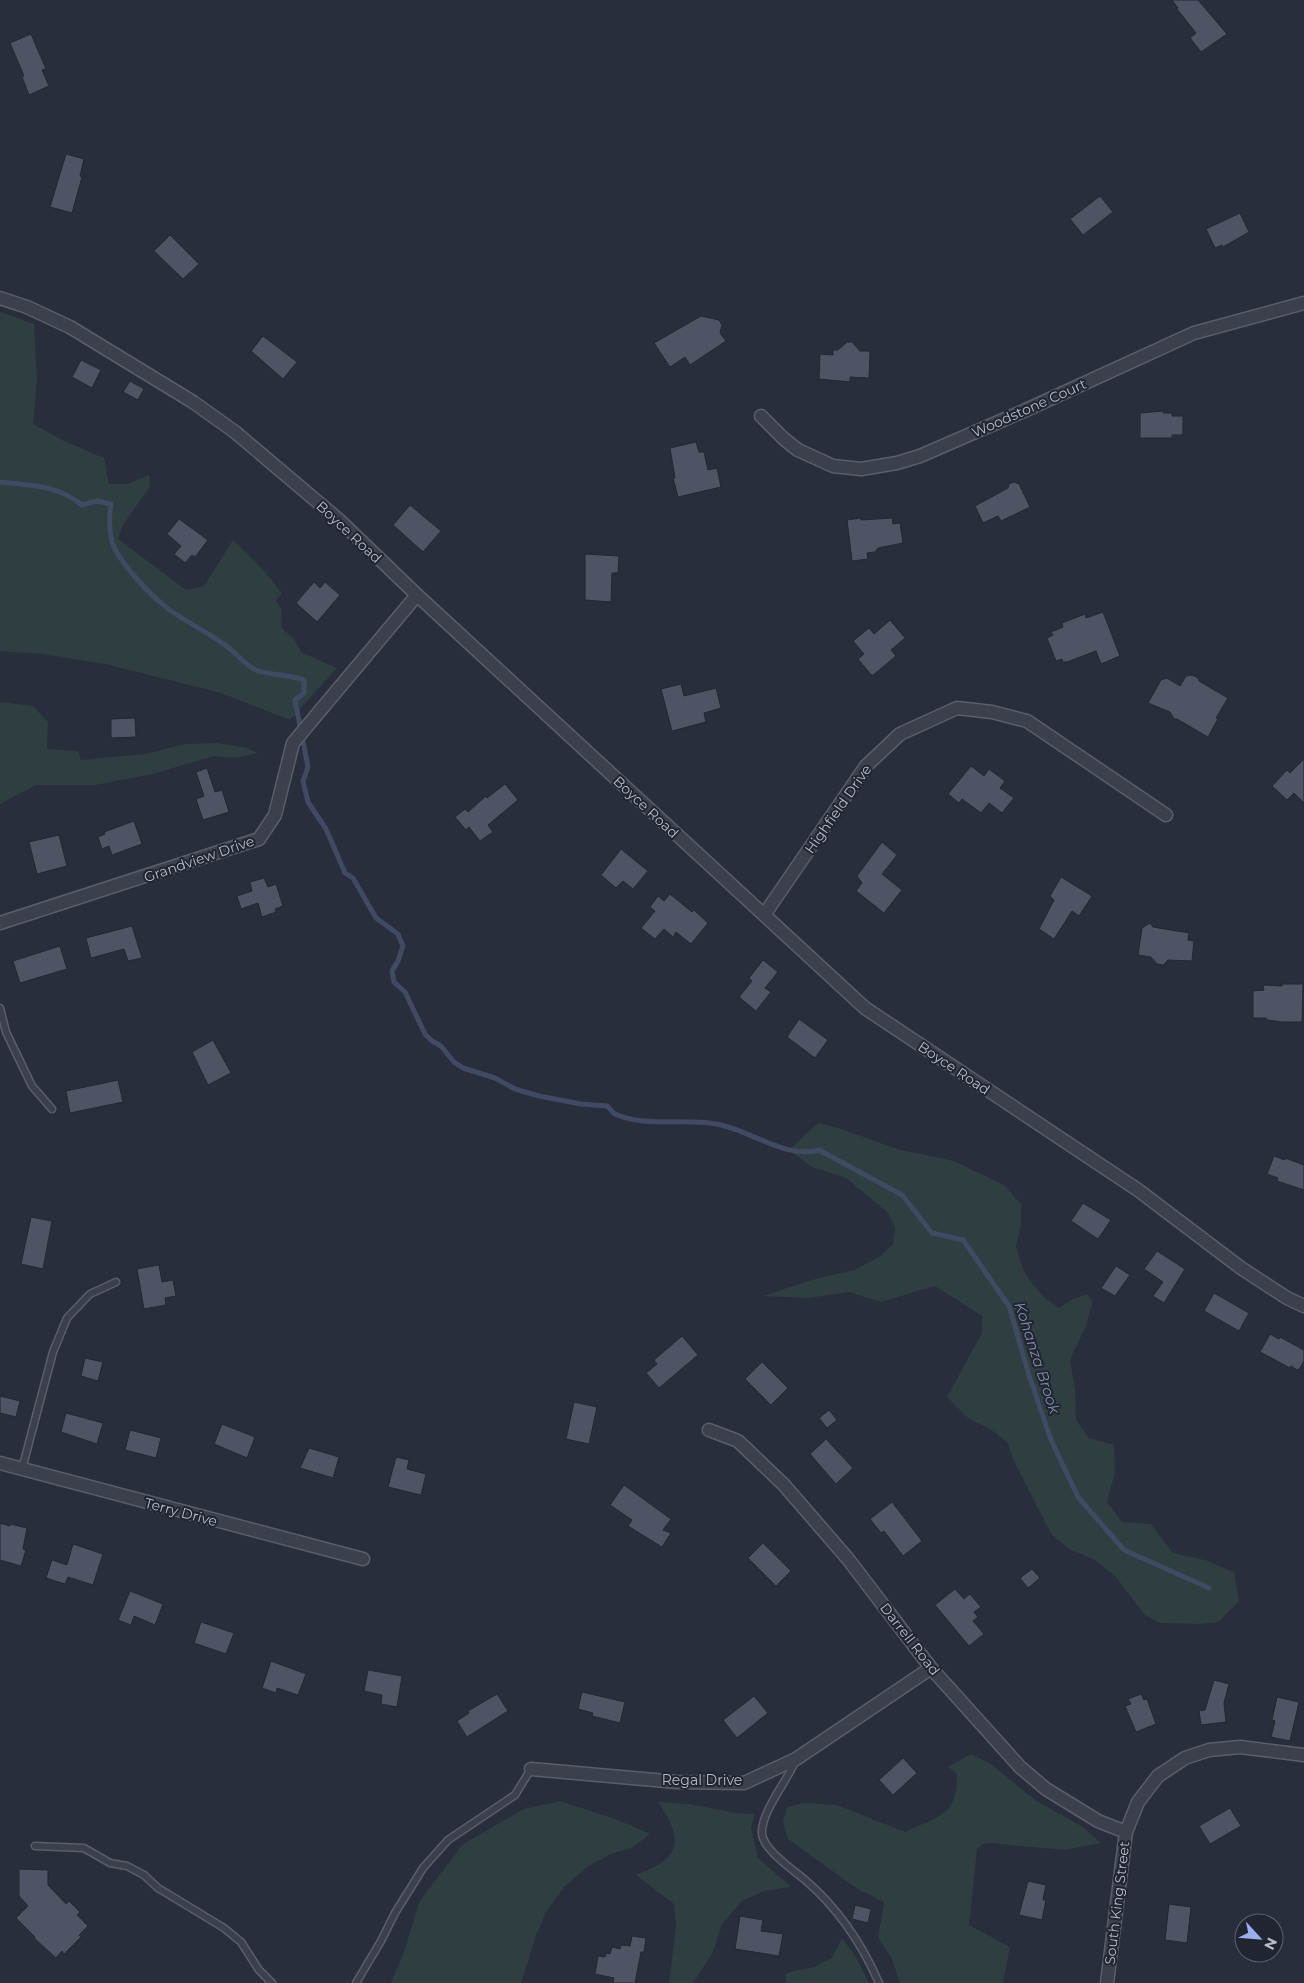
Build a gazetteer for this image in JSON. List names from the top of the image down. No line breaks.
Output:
{"streets":{"street":["Woodstone Court","Boyce Road","Highfield Drive","Grandview Drive","Terry Drive","Darrell Road","Regal Drive","South King Street"]},"crossings":[["Boyce Road","Highfield Drive"],["Boyce Road","Grandview Drive"],["Darrell Road","Regal Drive"],["Darrell Road","South King Street"]],"water":["Kohanza Brook"],"north":"bottom right"}
